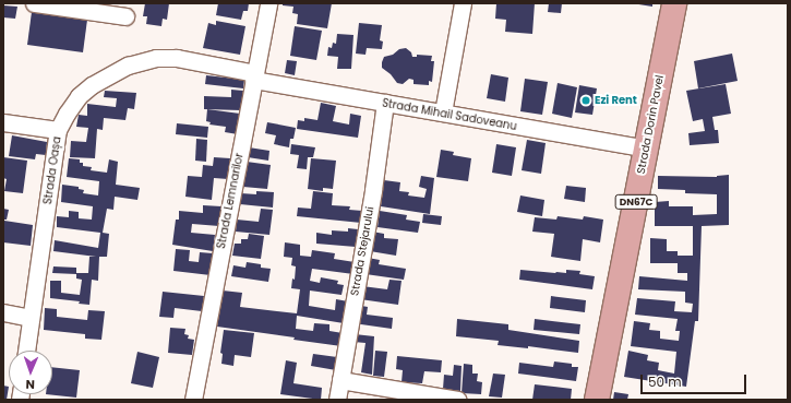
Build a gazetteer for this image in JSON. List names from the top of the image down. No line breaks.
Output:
{"streets":{"main road":["Strada Dorin Pavel","DN67C"],"street":["Strada Mihail Sadoveanu","Strada Oașa","Strada Lemnarilor","Strada Stejarului"]},"crossings":[["Strada Mihail Sadoveanu","Strada Dorin Pavel"],["Strada Mihail Sadoveanu","Strada Oașa"],["Strada Mihail Sadoveanu","Strada Lemnarilor"],["Strada Mihail Sadoveanu","Strada Stejarului"],["Strada Oașa","Strada Lemnarilor"]],"places":["Ezi Rent"],"scale_bar":"50 m","north":"bottom"}
